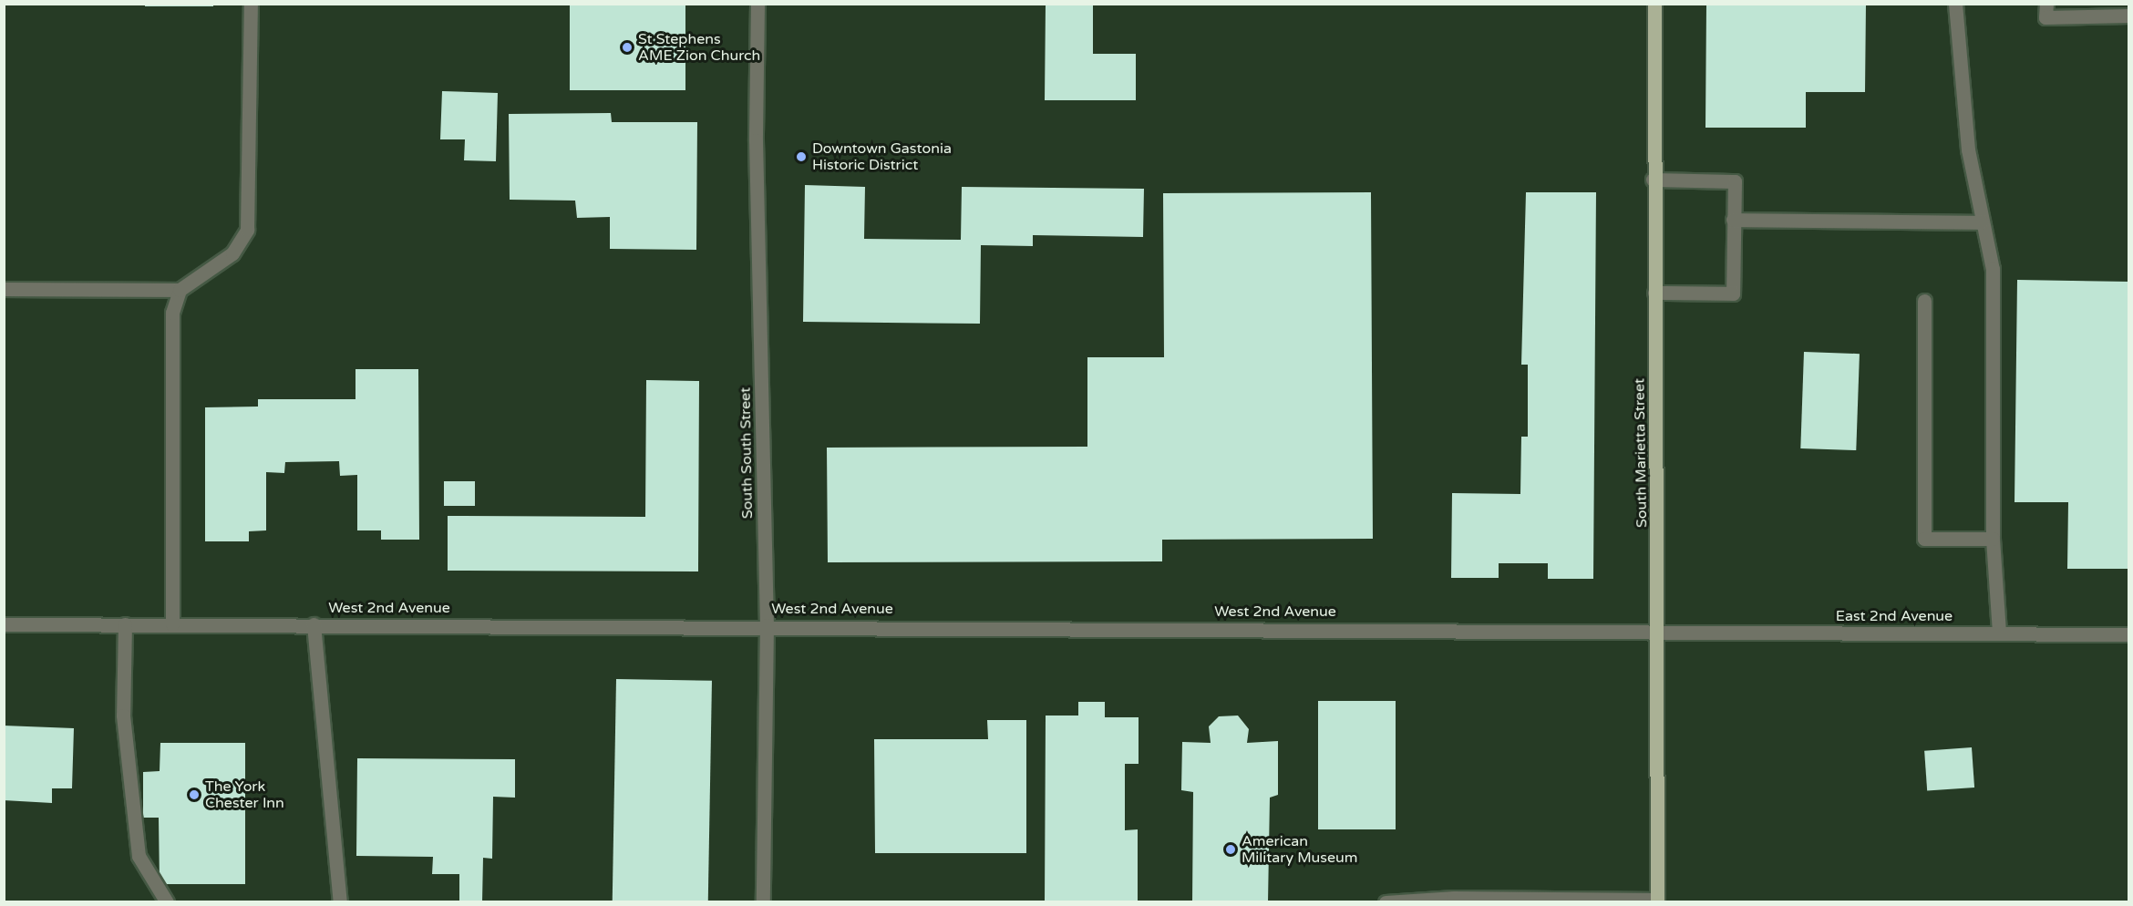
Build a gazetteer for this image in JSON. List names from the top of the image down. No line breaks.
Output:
{"streets":{"main road":["South Marietta Street"],"street":["South South Street","West 2nd Avenue","East 2nd Avenue"]},"crossings":[["South South Street","West 2nd Avenue"],["South Marietta Street","West 2nd Avenue"],["South Marietta Street","East 2nd Avenue"],["West 2nd Avenue","East 2nd Avenue"]],"places":["St Stephens AME Zion Church","Downtown Gastonia Historic District","The York Chester Inn","American Military Museum"]}
